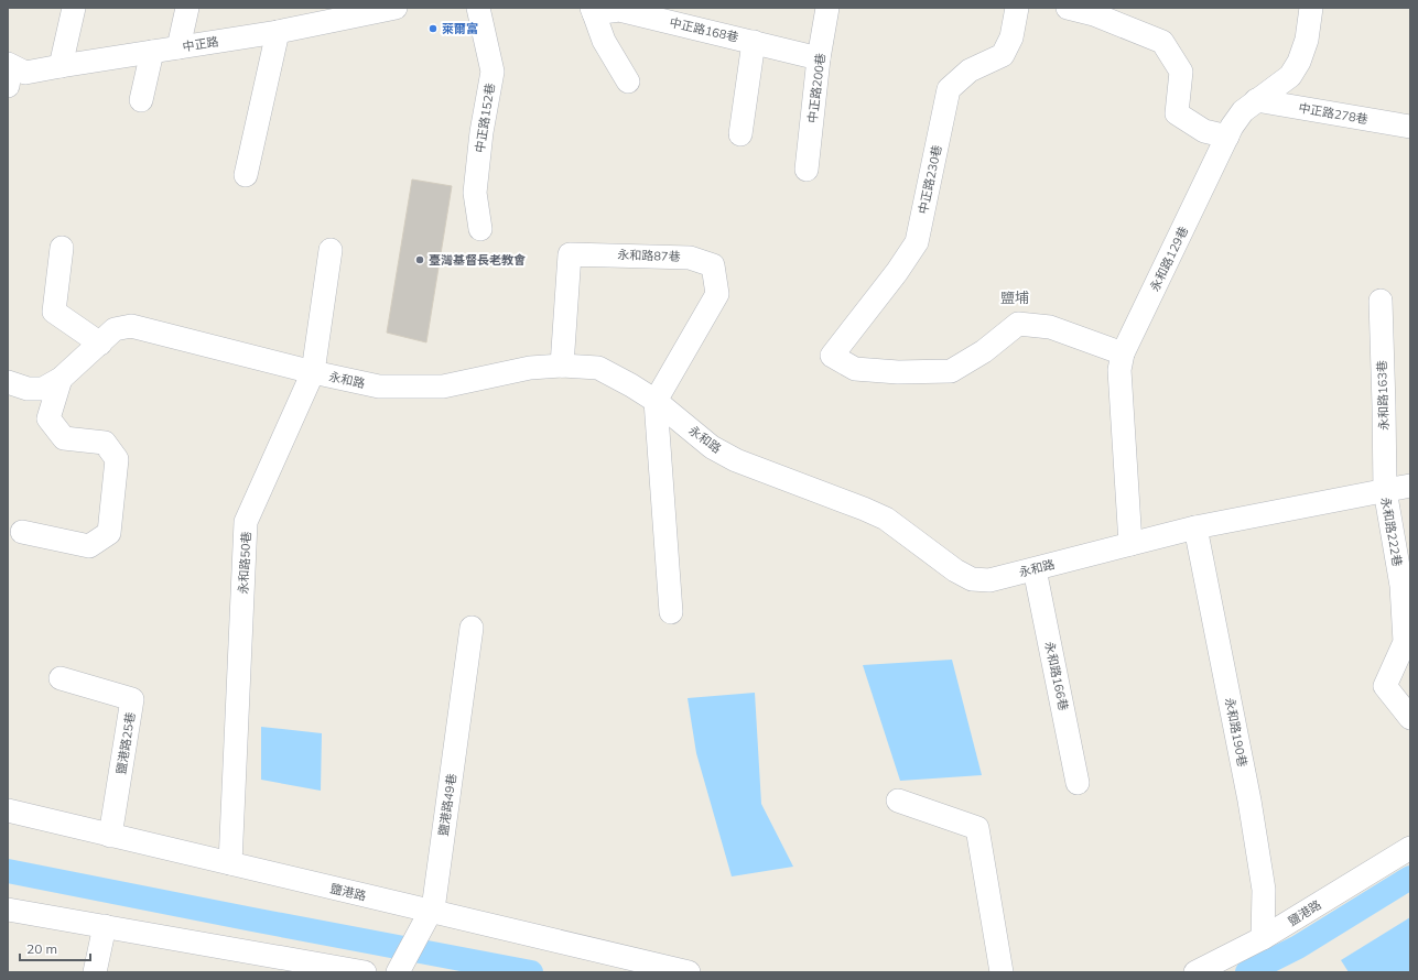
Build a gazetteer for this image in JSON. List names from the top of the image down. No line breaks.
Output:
{"streets":{"street":["中正路168巷","中正路","中正路200巷","中正路278巷","中正路152巷","中正路230巷","永和路87巷","永和路129巷","永和路","永和路163巷","永和路222巷","永和路50巷","永和路166巷","永和路190巷","鹽港路25巷","鹽港路49巷","鹽港路"]},"crossings":[["中正路168巷","中正路200巷"],["中正路278巷","永和路129巷"],["中正路230巷","永和路129巷"],["永和路87巷","永和路"],["永和路129巷","永和路"],["永和路","永和路163巷"],["永和路","永和路222巷"],["永和路","永和路50巷"],["永和路","永和路166巷"],["永和路","永和路190巷"],["永和路163巷","永和路222巷"],["永和路50巷","鹽港路"],["永和路190巷","鹽港路"],["鹽港路25巷","鹽港路"],["鹽港路49巷","鹽港路"]],"districts":["鹽埔"],"places":["萊爾富","臺灣基督長老教會"],"scale_bar":"20 m"}
